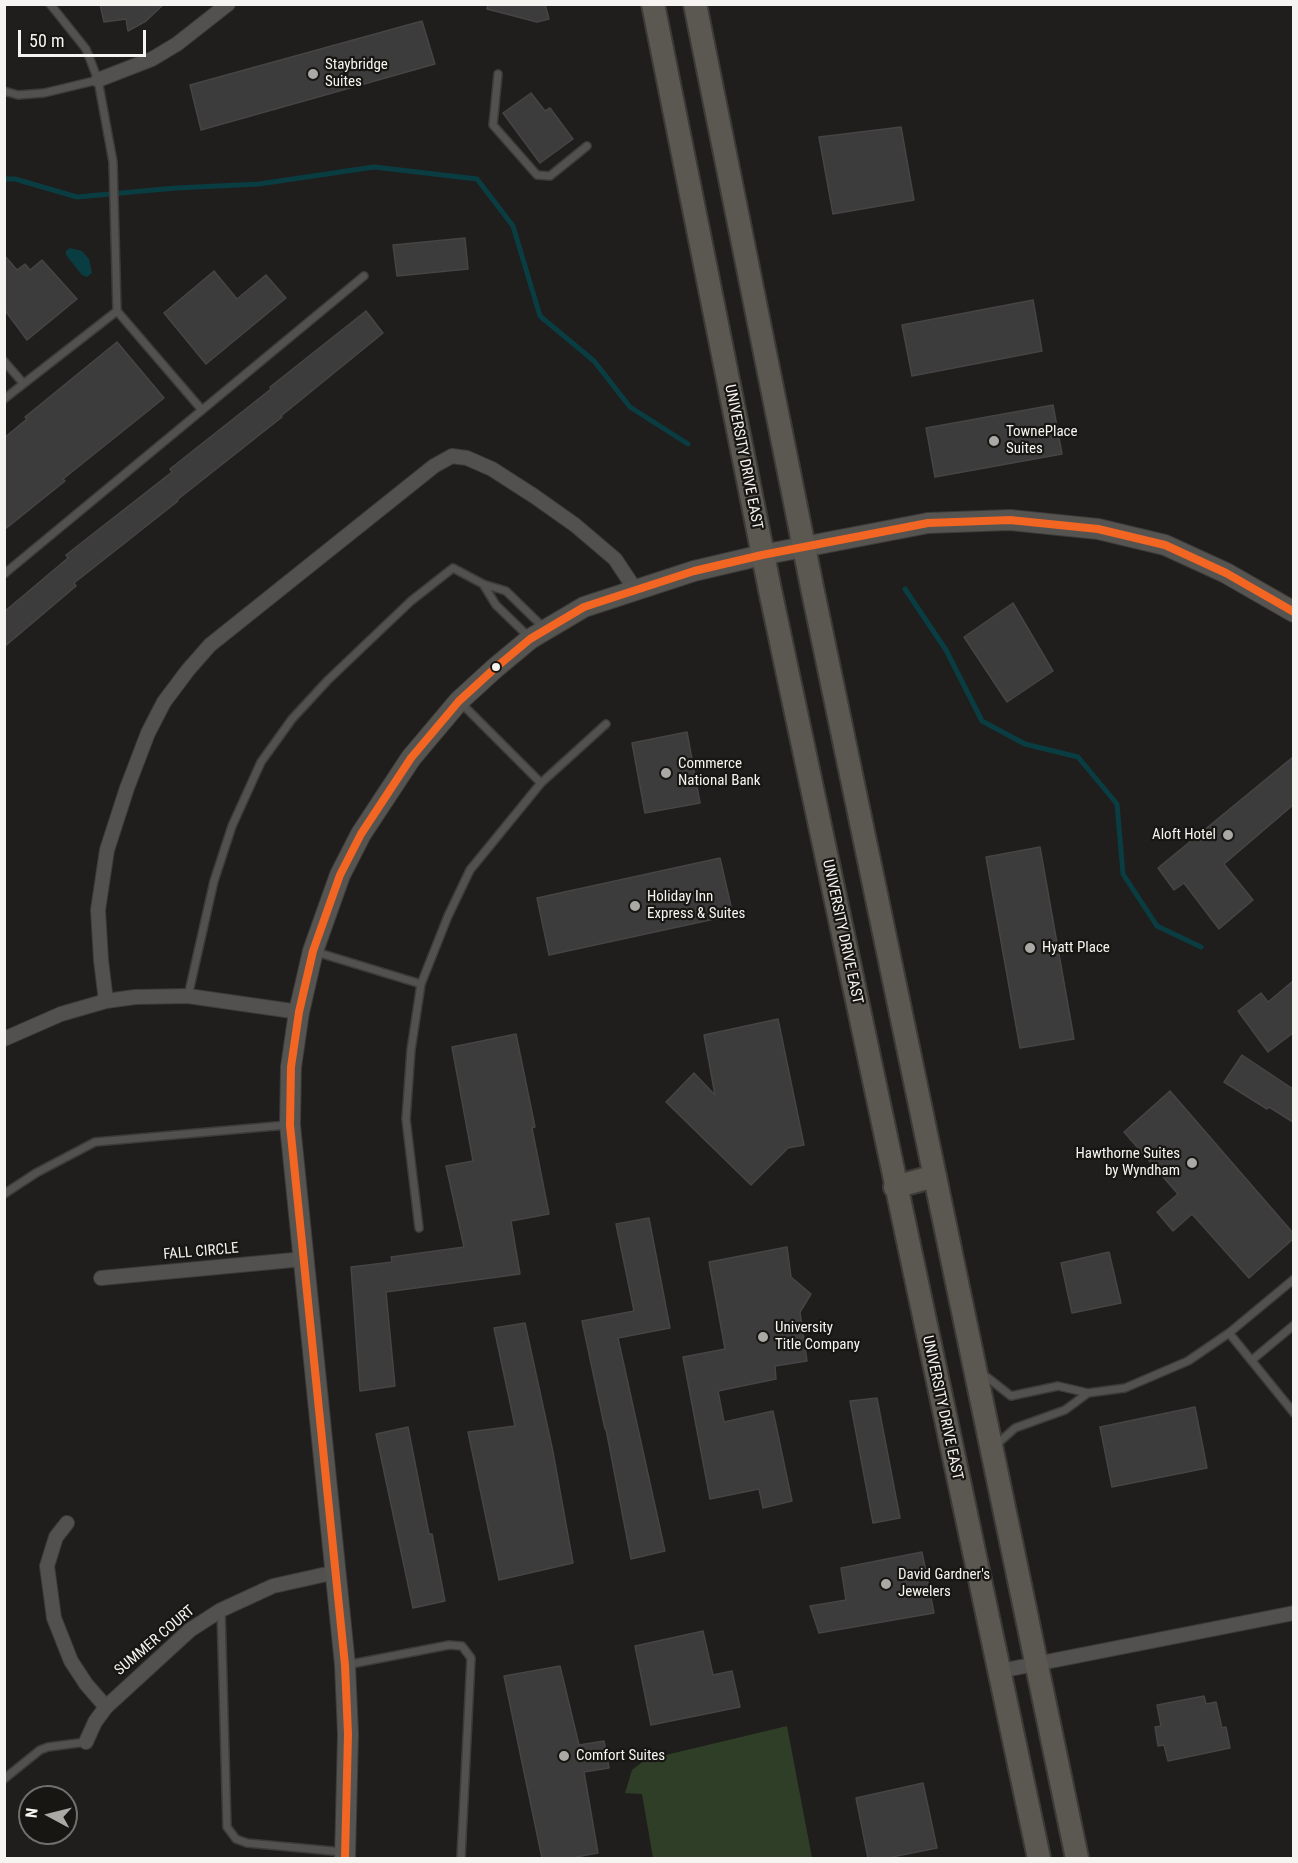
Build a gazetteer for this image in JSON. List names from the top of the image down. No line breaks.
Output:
{"streets":{"main road":["UNIVERSITY DRIVE EAST"],"street":["FALL CIRCLE","SUMMER COURT"]},"places":["Staybridge Suites","TownePlace Suites","Commerce National Bank","Aloft Hotel","Holiday Inn Express & Suites","Hyatt Place","Hawthorne Suites by Wyndham","University Title Company","David Gardner's Jewelers","Comfort Suites"],"scale_bar":"50 m","north":"left"}
